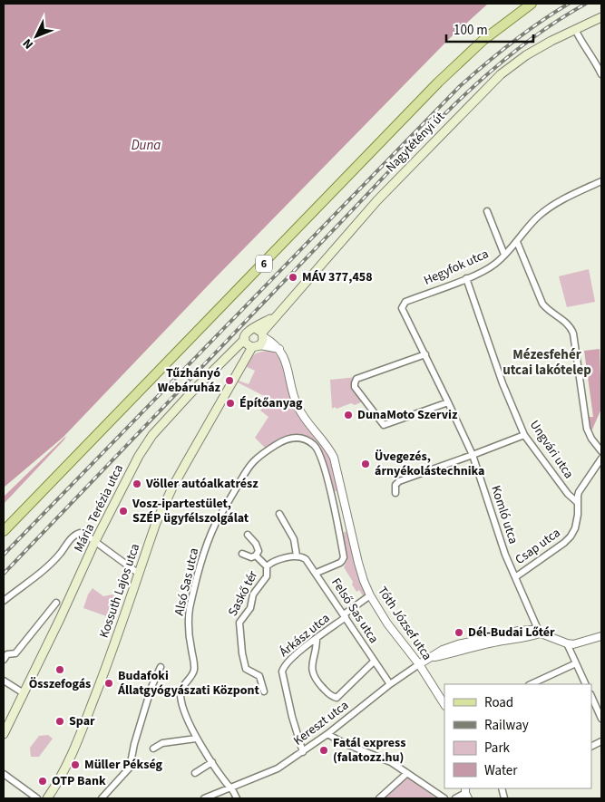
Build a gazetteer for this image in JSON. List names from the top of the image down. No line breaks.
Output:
{"streets":{"main road":["Nagytétényi út","6","Mária Terézia utca","Kossuth Lajos utca"],"street":["Hegyfok utca","Ungvári utca","Komló utca","Csap utca","Alsó Sas utca","Saskő tér","Felső Sas utca","Tóth József utca","Árkász utca","Kereszt utca"]},"crossings":[["Nagytétényi út","Mária Terézia utca"],["Nagytétényi út","Kossuth Lajos utca"],["Hegyfok utca","Ungvári utca"],["Hegyfok utca","Komló utca"],["Ungvári utca","Csap utca"],["Mária Terézia utca","Kossuth Lajos utca"],["Komló utca","Csap utca"],["Alsó Sas utca","Kereszt utca"],["Felső Sas utca","Árkász utca"],["Felső Sas utca","Kereszt utca"],["Tóth József utca","Árkász utca"],["Tóth József utca","Kereszt utca"],["Árkász utca","Kereszt utca"]],"districts":["Mézesfehér utcai lakótelep"],"water":["Duna"],"places":["MÁV 377,458","Tűzhányó Webáruház","Építőanyag","DunaMoto Szerviz","Üvegezés, árnyékolástechnika","Völler autóalkatrész","Vosz-ipartestület, SZÉP ügyfélszolgálat","Dél-Budai Lőtér","Összefogás","Budafoki Állatgyógyászati Központ","Spar","Fatál express (falatozz.hu)","Müller Pékség","OTP Bank"],"legend":["Road","Railway","Park","Water"],"scale_bar":"100 m","north":"bottom left"}
